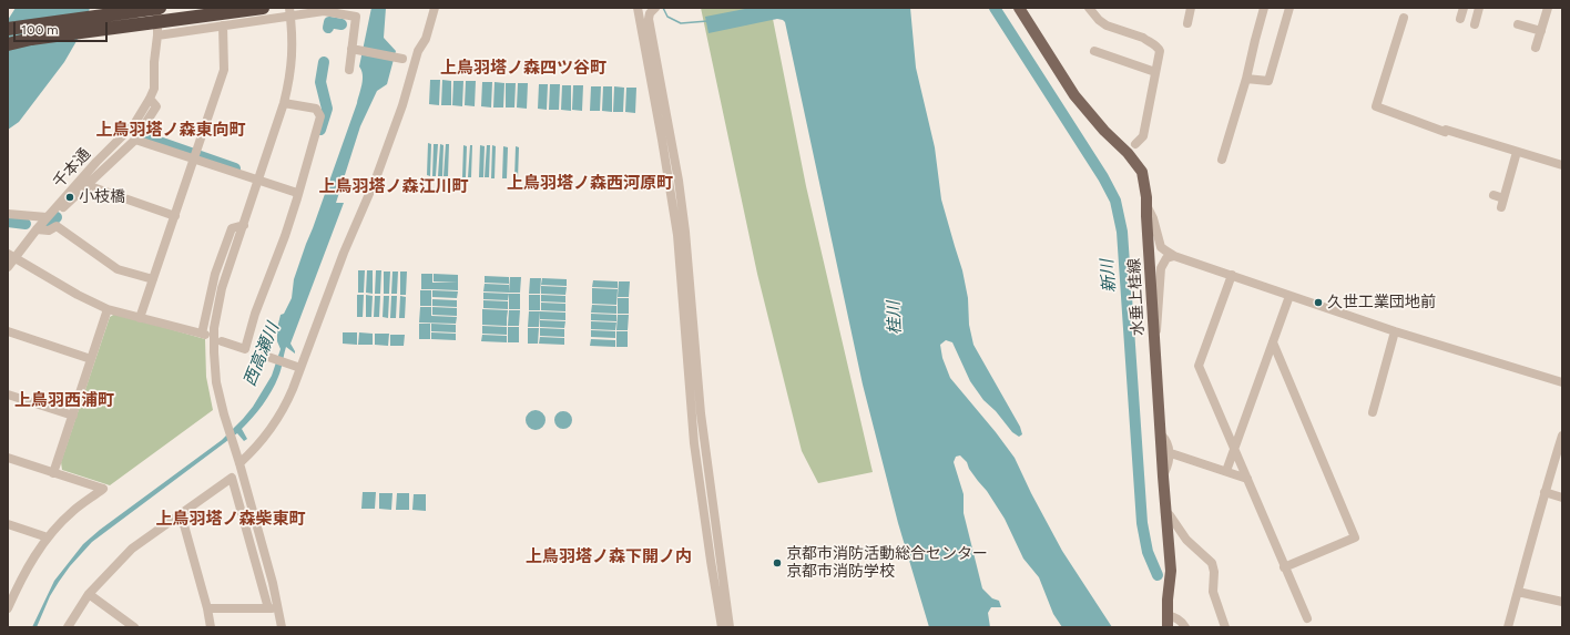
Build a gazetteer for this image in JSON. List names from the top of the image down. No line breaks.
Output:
{"streets":{"main road":["水垂上桂線"],"street":["千本通"]},"districts":["上鳥羽塔ノ森四ツ谷町","上鳥羽塔ノ森東向町","上鳥羽塔ノ森西河原町","上鳥羽塔ノ森江川町","上鳥羽西浦町","上鳥羽塔ノ森柴東町","上鳥羽塔ノ森下開ノ内"],"water":["新川","桂川","西高瀬川"],"places":["小枝橋","久世工業団地前","京都市消防活動総合センター 京都市消防学校"],"scale_bar":"100 m"}
